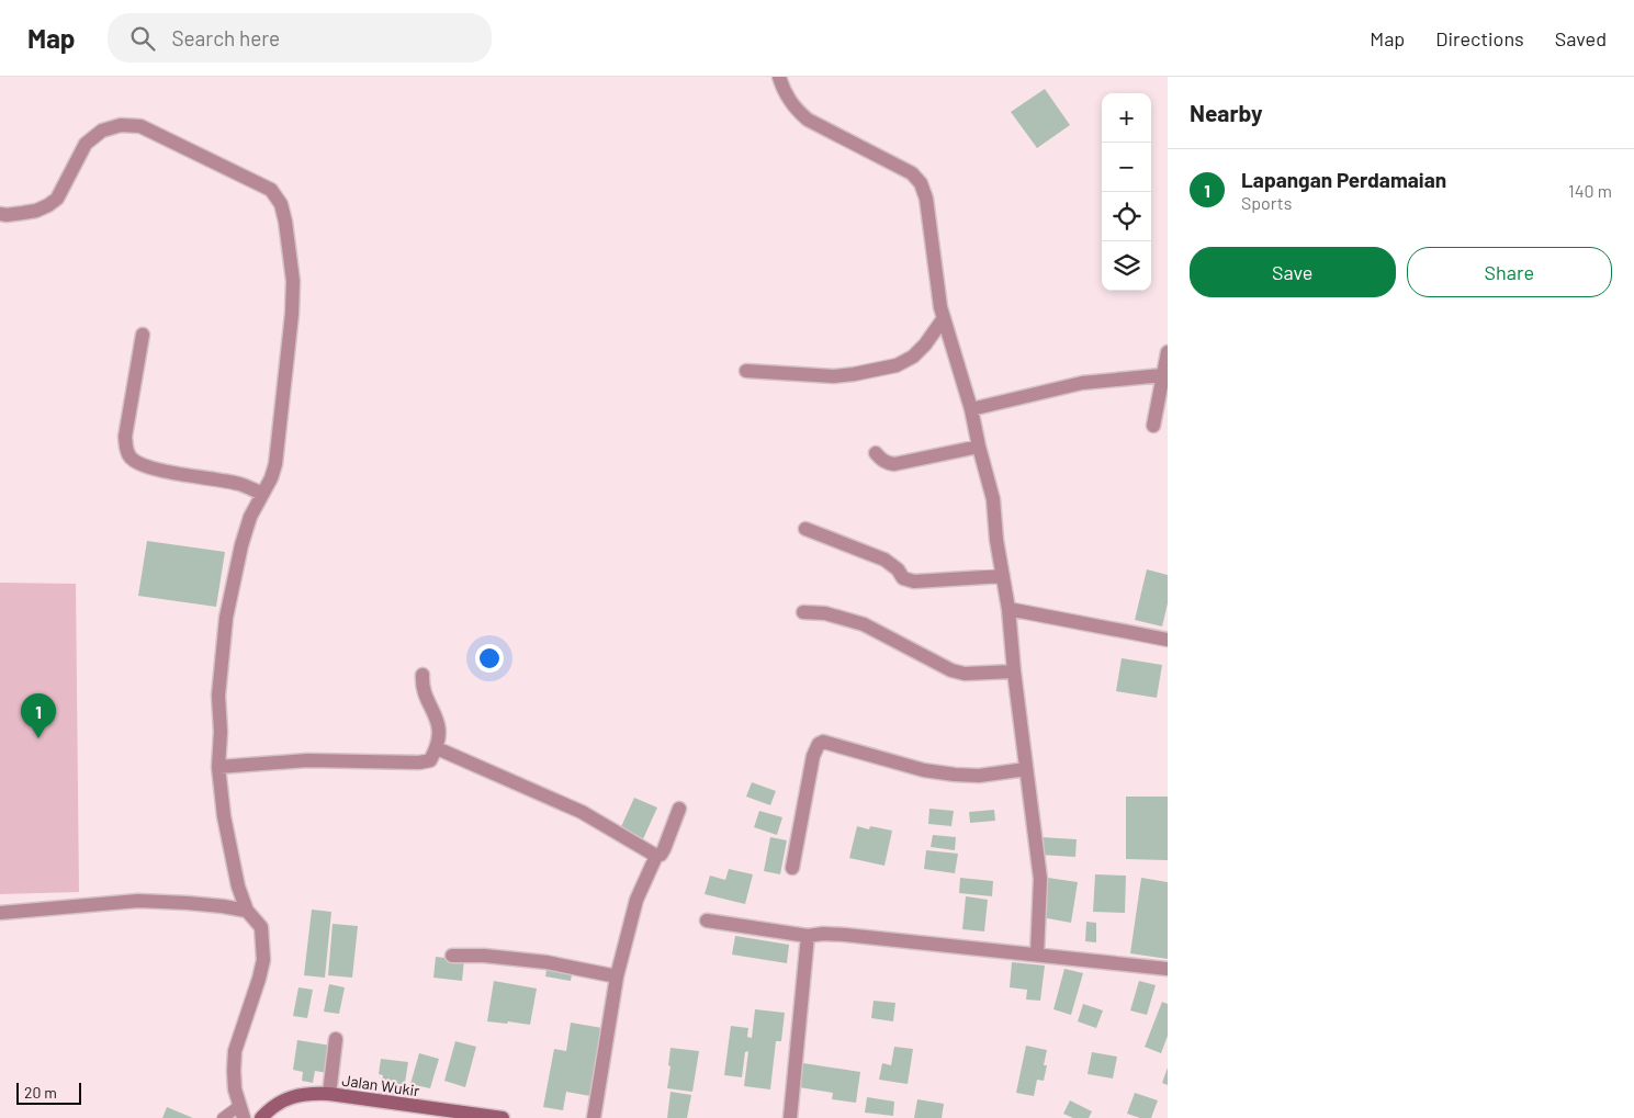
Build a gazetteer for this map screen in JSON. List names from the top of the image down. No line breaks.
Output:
{"streets":{"street":["Jalan Wukir"]},"scale_bar":"20 m","page":{"header":"Map","search":"Search here","nav":["Map","Directions","Saved"],"heading":"Nearby","map_buttons":["+","−"],"list":[{"mark":"1","name":"Lapangan Perdamaian","note":"Sports","value":"140 m"}],"buttons":["Save","Share"],"pins":"1","scale":"20 m"}}
